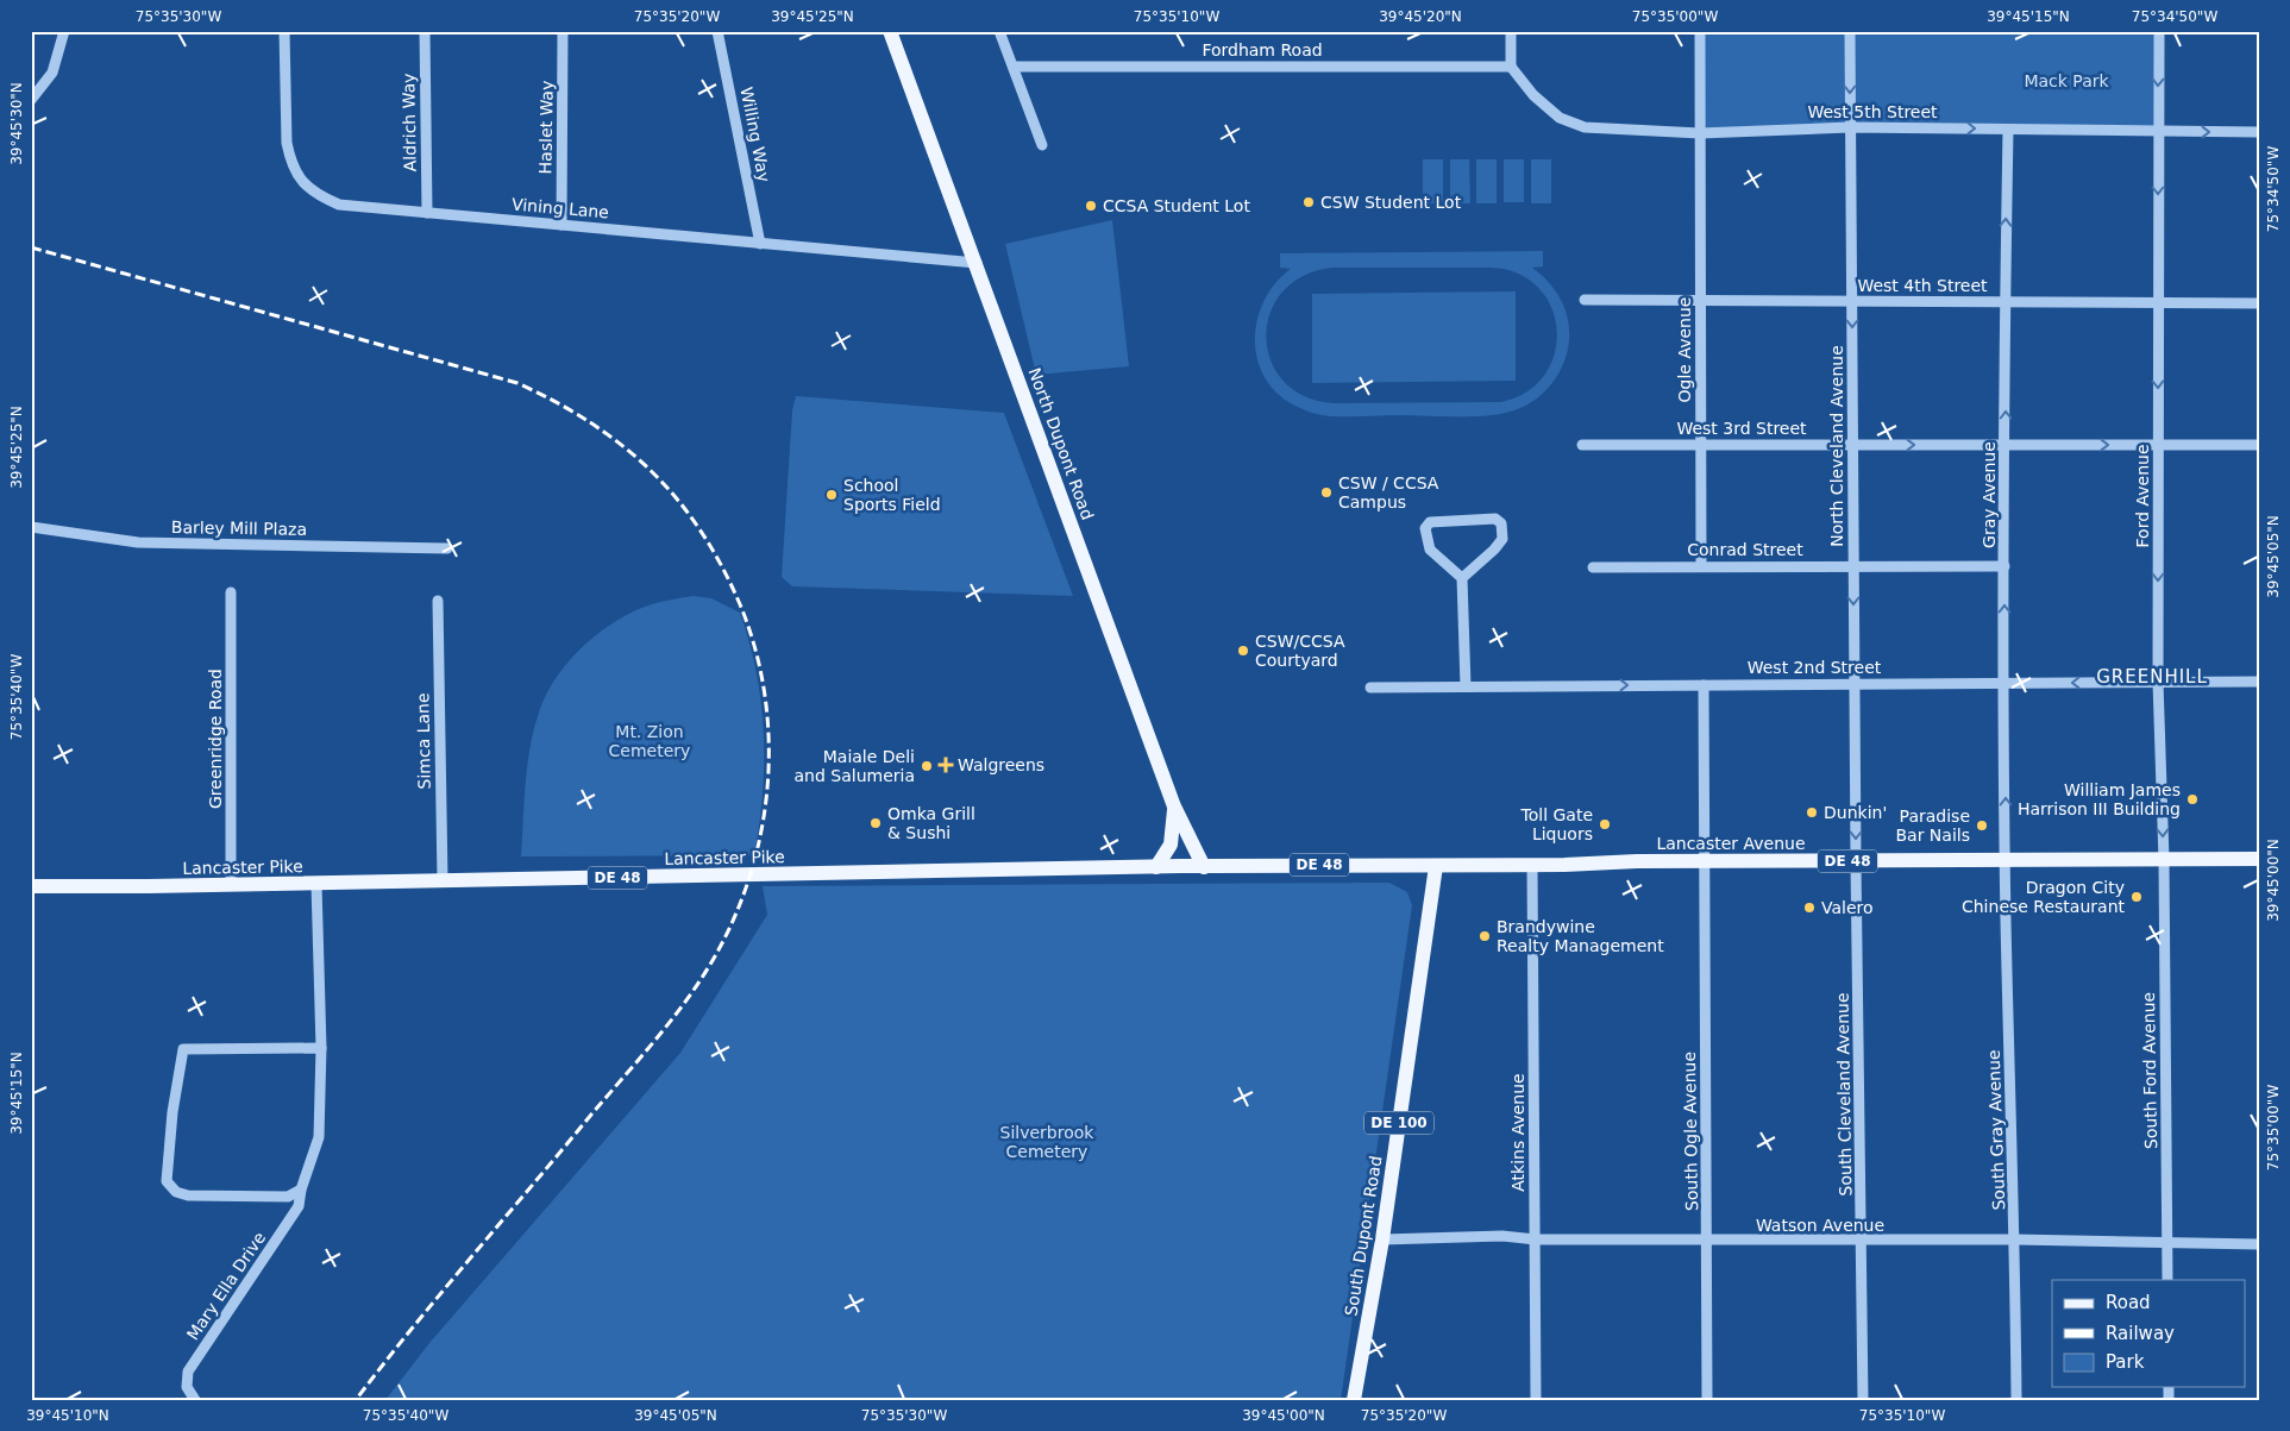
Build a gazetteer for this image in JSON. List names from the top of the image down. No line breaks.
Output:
{"streets":{"main road":["North Dupont Road","Lancaster Avenue","Lancaster Pike","DE 48","DE 100","South Dupont Road"],"street":["Fordham Road","West 5th Street","Aldrich Way","Haslet Way","Willing Way","Vining Lane","West 4th Street","Ogle Avenue","West 3rd Street","North Cleveland Avenue","Gray Avenue","Ford Avenue","Barley Mill Plaza","Conrad Street","West 2nd Street","Greenridge Road","Simca Lane","South Ford Avenue","South Cleveland Avenue","South Gray Avenue","South Ogle Avenue","Atkins Avenue","Watson Avenue","Mary Ella Drive"]},"crossings":[["Fordham Road","West 5th Street"],["West 5th Street","Ogle Avenue"],["West 5th Street","North Cleveland Avenue"],["West 5th Street","Gray Avenue"],["West 5th Street","Ford Avenue"],["Aldrich Way","Vining Lane"],["Haslet Way","Vining Lane"],["Willing Way","Vining Lane"],["Vining Lane","North Dupont Road"],["West 4th Street","Ogle Avenue"],["West 4th Street","North Cleveland Avenue"],["West 4th Street","Gray Avenue"],["West 4th Street","Ford Avenue"],["Ogle Avenue","West 3rd Street"],["Ogle Avenue","Conrad Street"],["West 3rd Street","North Cleveland Avenue"],["West 3rd Street","Gray Avenue"],["West 3rd Street","Ford Avenue"],["North Dupont Road","Lancaster Avenue"],["North Dupont Road","Lancaster Pike"],["North Cleveland Avenue","Conrad Street"],["North Cleveland Avenue","West 2nd Street"],["North Cleveland Avenue","Lancaster Avenue"],["North Cleveland Avenue","South Cleveland Avenue"],["Gray Avenue","Conrad Street"],["Gray Avenue","West 2nd Street"],["Gray Avenue","Lancaster Avenue"],["Gray Avenue","South Gray Avenue"],["Ford Avenue","West 2nd Street"],["Ford Avenue","Lancaster Avenue"],["Ford Avenue","South Ford Avenue"],["Greenridge Road","Lancaster Pike"],["Simca Lane","Lancaster Pike"],["Lancaster Avenue","Lancaster Pike"],["Lancaster Avenue","South Ford Avenue"],["Lancaster Avenue","South Cleveland Avenue"],["Lancaster Avenue","South Gray Avenue"],["Lancaster Avenue","South Ogle Avenue"],["Lancaster Avenue","Atkins Avenue"],["Lancaster Avenue","South Dupont Road"],["Lancaster Pike","Mary Ella Drive"],["South Ford Avenue","Watson Avenue"],["South Cleveland Avenue","Watson Avenue"],["South Gray Avenue","Watson Avenue"],["South Ogle Avenue","Watson Avenue"],["Atkins Avenue","Watson Avenue"],["Watson Avenue","South Dupont Road"]],"one_way":["West 3rd Street","North Cleveland Avenue","Gray Avenue","Ford Avenue"],"districts":["GREENHILL"],"parks":["Mack Park","Mt. Zion Cemetery","Silverbrook Cemetery"],"places":{"other":["CSW Student Lot","CCSA Student Lot","CSW / CCSA Campus","School Sports Field","CSW/CCSA Courtyard","Maiale Deli and Salumeria","William James Harrison III Building","Dunkin'","Omka Grill & Sushi","Toll Gate Liquors","Paradise Bar Nails","Dragon City Chinese Restaurant","Valero","Brandywine Realty Management"],"health":["Walgreens"]},"legend":["Road","Railway","Park"],"coordinates":["75°35'30\"W","75°35'20\"W","39°45'25\"N","75°35'10\"W","39°45'20\"N","75°35'00\"W","39°45'15\"N","75°34'50\"W","39°45'30\"N","39°45'05\"N","75°35'40\"W","39°45'00\"N","39°45'10\"N"]}
